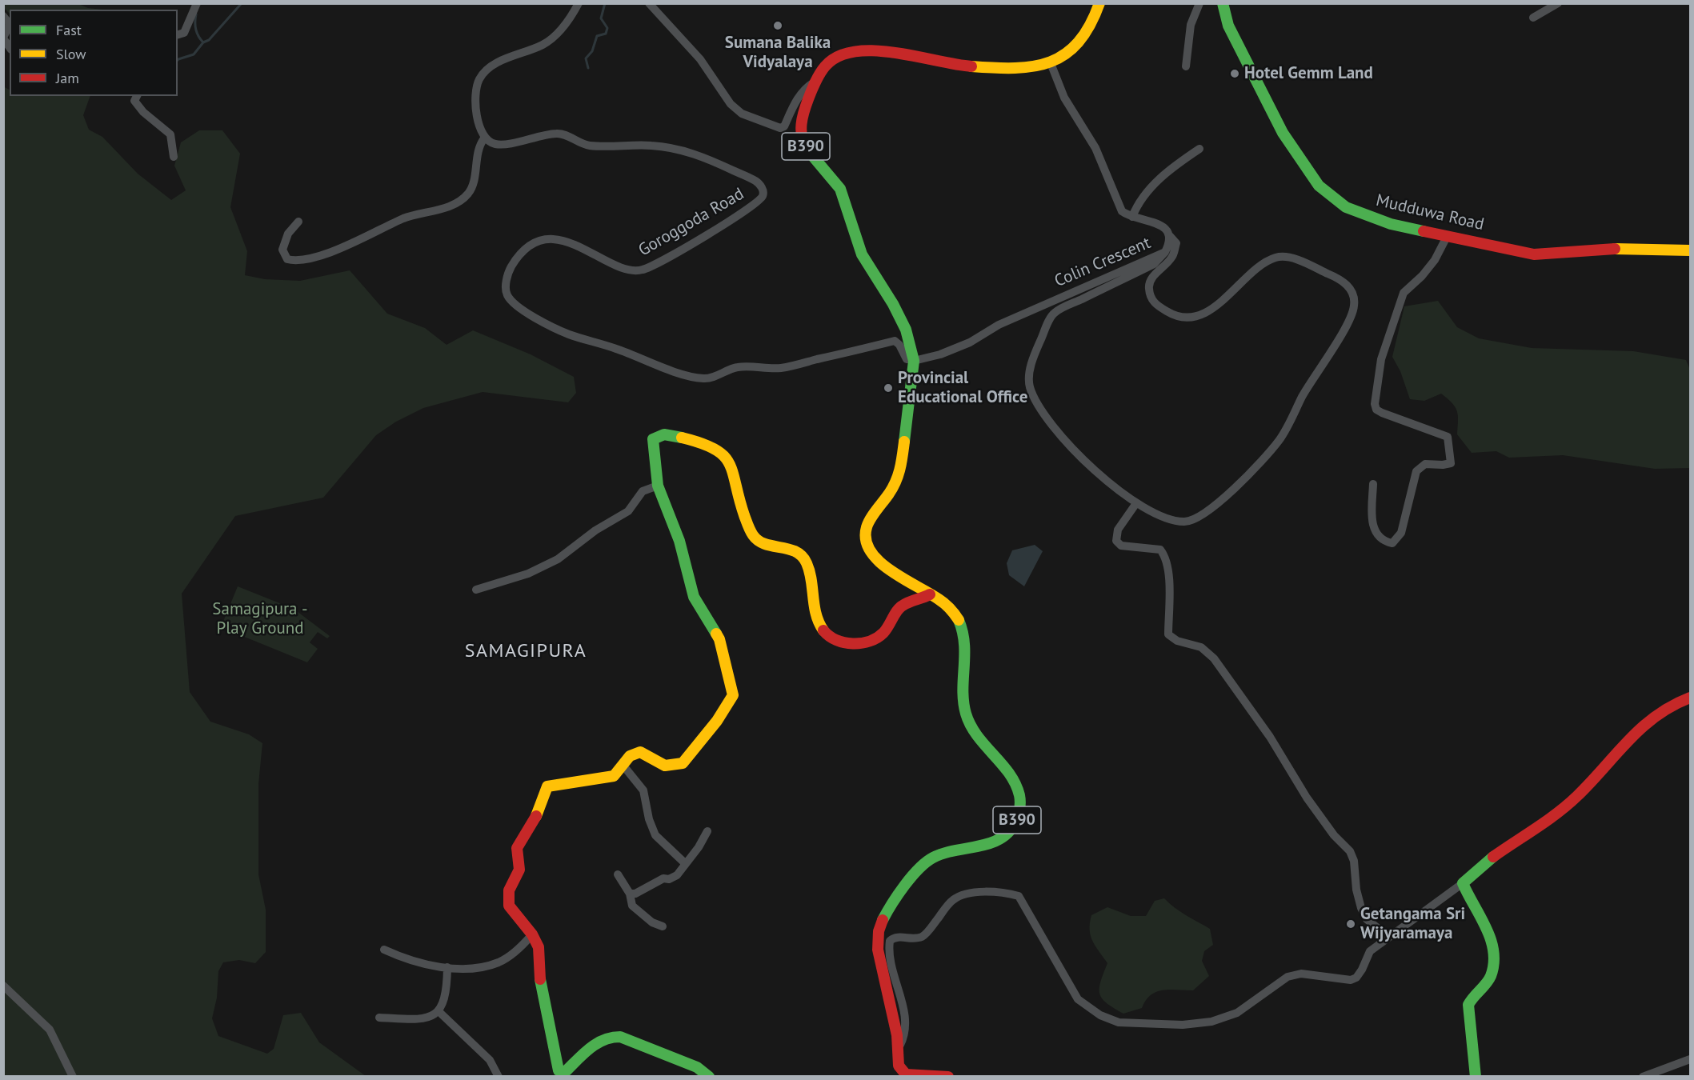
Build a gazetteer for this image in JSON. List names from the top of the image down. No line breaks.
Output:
{"streets":{"street":["B390","Mudduwa Road","Goroggoda Road","Colin Crescent"]},"crossings":[["B390","Goroggoda Road"],["B390","Colin Crescent"],["Goroggoda Road","Colin Crescent"]],"districts":["SAMAGIPURA"],"parks":["Samagipura - Play Ground"],"places":["Sumana Balika Vidyalaya","Hotel Gemm Land","Provincial Educational Office","Getangama Sri Wijyaramaya"],"legend":["Fast","Slow","Jam"]}
